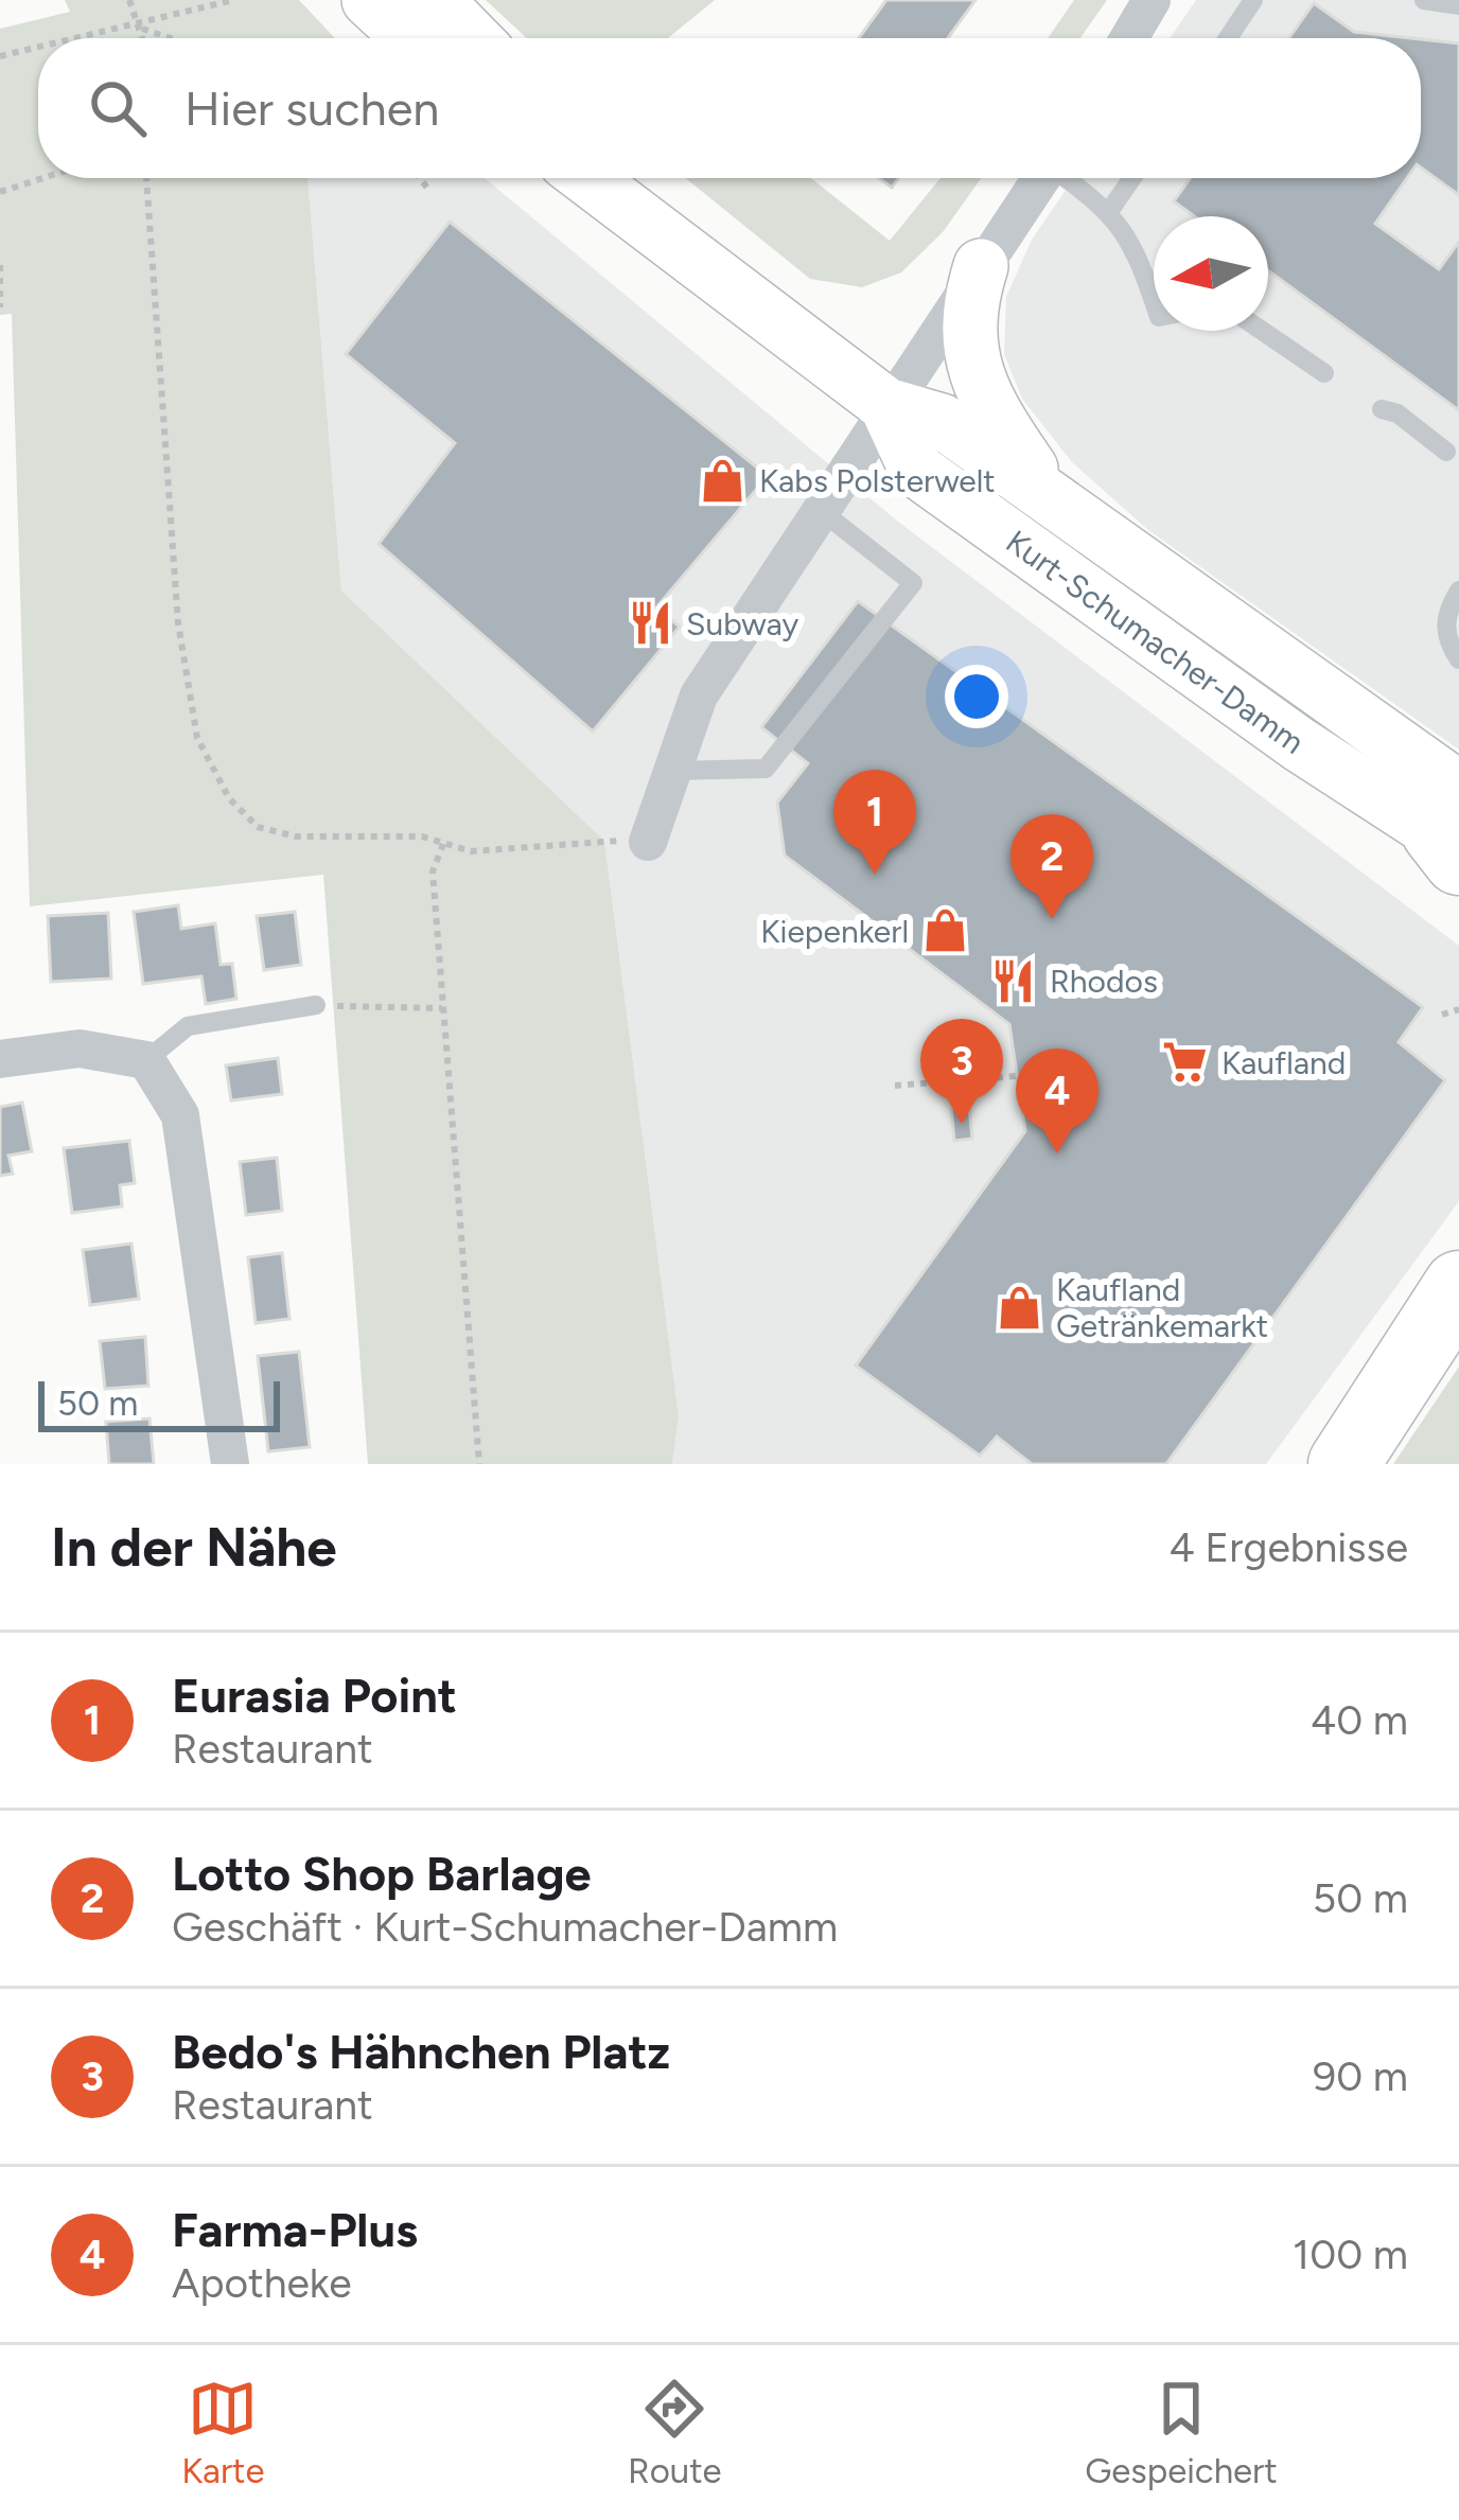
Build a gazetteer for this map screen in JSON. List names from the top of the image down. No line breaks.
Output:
{"streets":{"main road":["Kurt-Schumacher-Damm"]},"places":{"shop":["Kabs Polsterwelt","Kiepenkerl","Kaufland Getränkemarkt"],"restaurant":["Subway","Rhodos"],"supermarket":["Kaufland"]},"scale_bar":"50 m","north":"left","page":{"search":"Hier suchen","pins":["1","2","3","4"],"scale":"50 m","heading":["In der Nähe","4 Ergebnisse"],"list":[{"mark":"1","name":"Eurasia Point","note":"Restaurant","value":"40 m"},{"mark":"2","name":"Lotto Shop Barlage","note":"Geschäft · Kurt-Schumacher-Damm","value":"50 m"},{"mark":"3","name":"Bedo's Hähnchen Platz","note":"Restaurant","value":"90 m"},{"mark":"4","name":"Farma-Plus","note":"Apotheke","value":"100 m"}],"nav":["Karte","Route","Gespeichert"]}}
